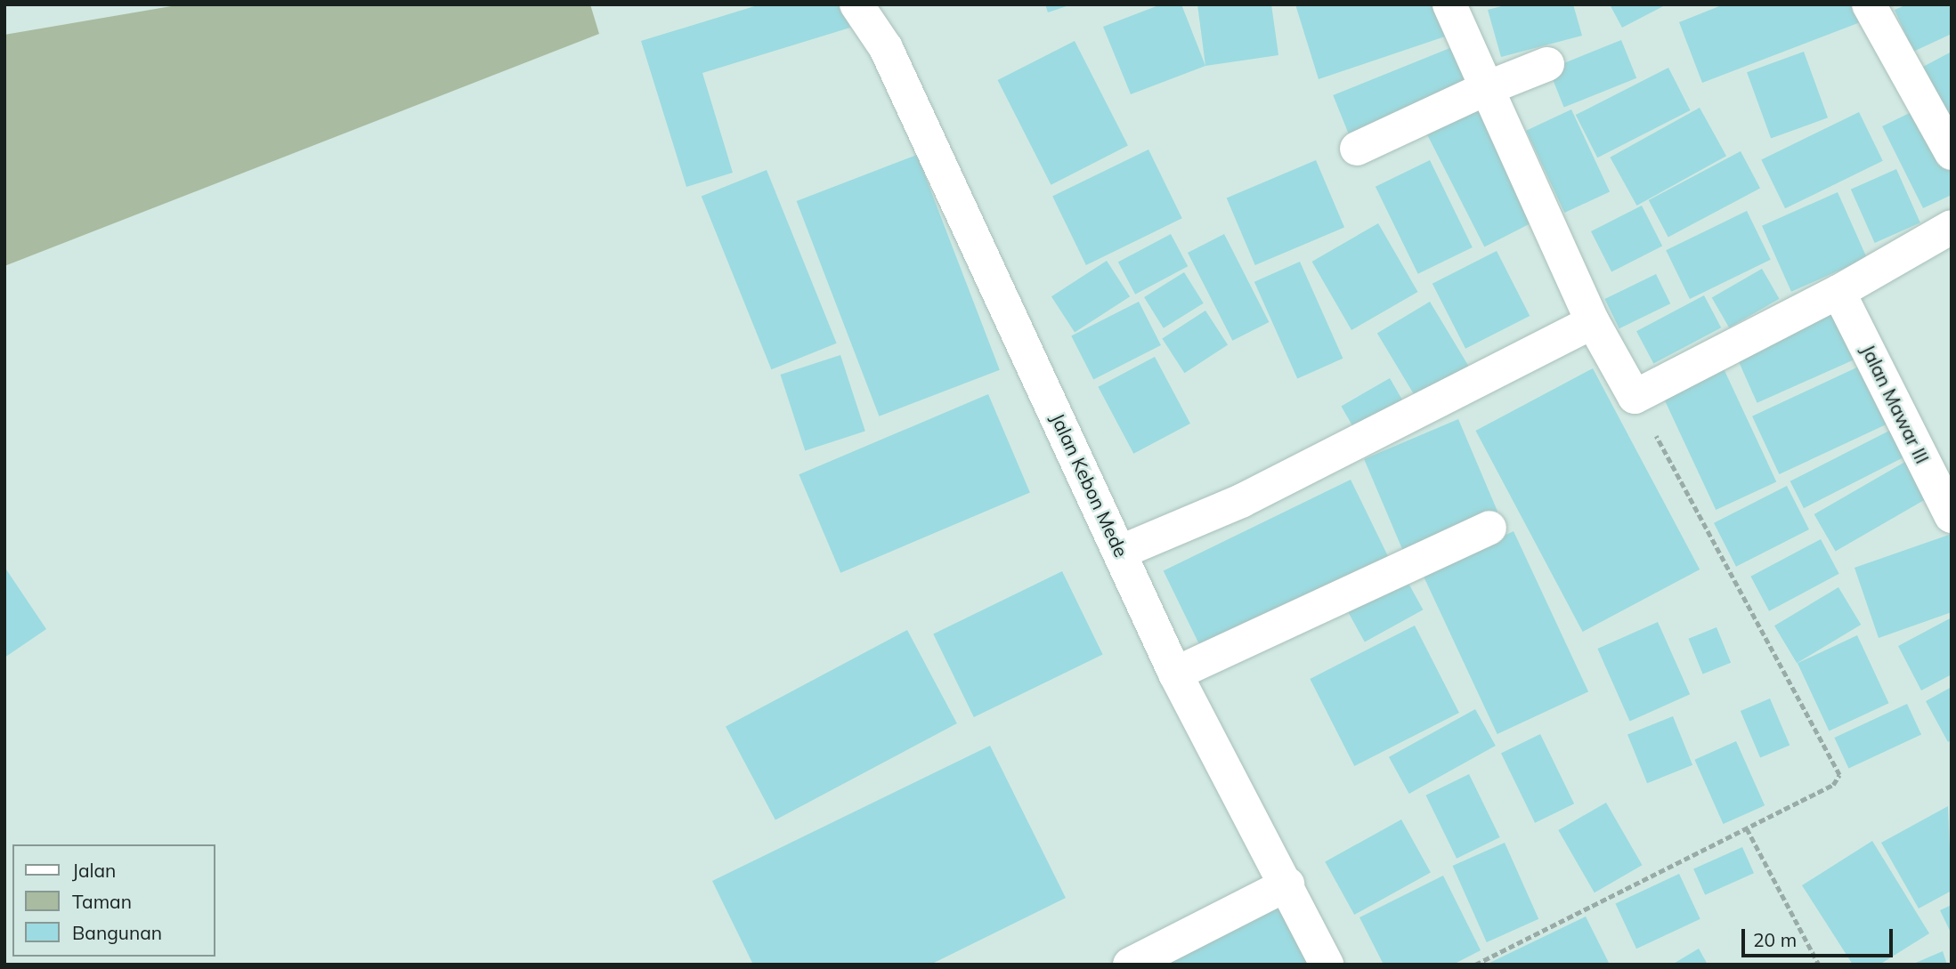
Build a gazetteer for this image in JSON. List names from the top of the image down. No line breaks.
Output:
{"streets":{"street":["Jalan Mawar III","Jalan Kebon Mede"]},"legend":["Jalan","Taman","Bangunan"],"scale_bar":"20 m"}
